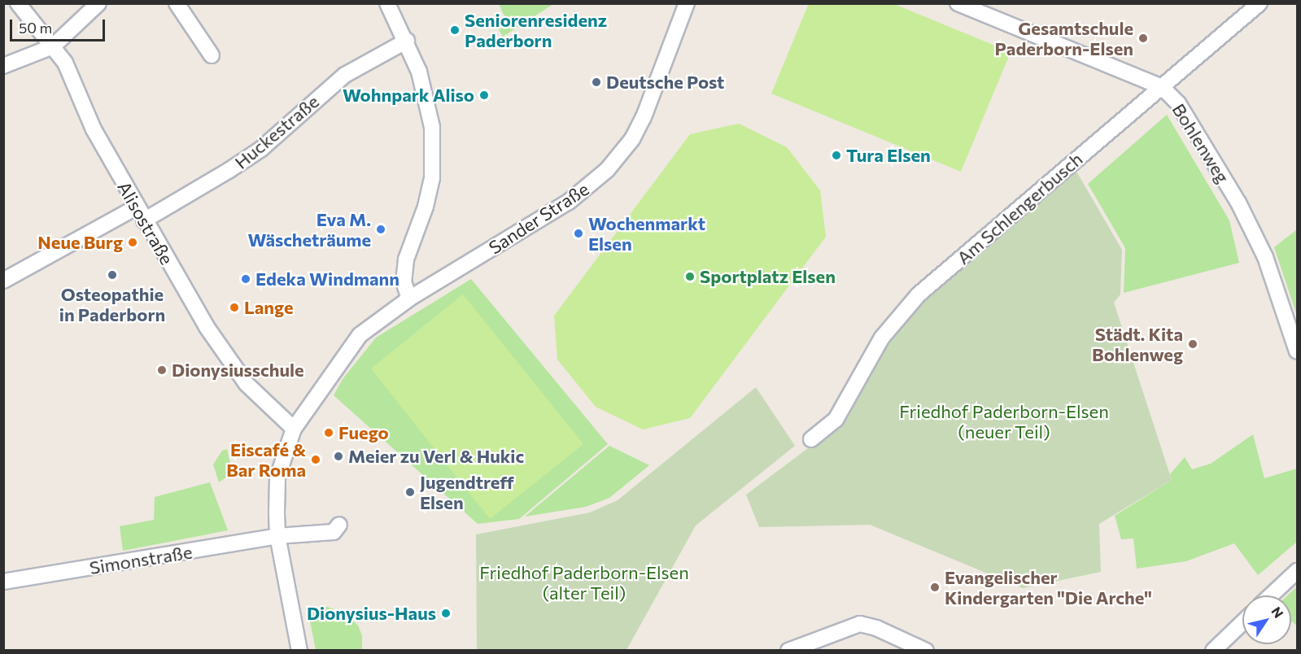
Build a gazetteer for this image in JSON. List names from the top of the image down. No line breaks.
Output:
{"streets":{"street":["Huckestraße","Bohlenweg","Am Schlengerbusch","Sander Straße","Alisostraße","Simonstraße"]},"crossings":[["Huckestraße","Alisostraße"],["Bohlenweg","Am Schlengerbusch"],["Sander Straße","Alisostraße"],["Sander Straße","Simonstraße"]],"parks":["Friedhof Paderborn-Elsen (neuer Teil)","Friedhof Paderborn-Elsen (alter Teil)"],"places":["Seniorenresidenz Paderborn","Gesamtschule Paderborn-Elsen","Deutsche Post","Wohnpark Aliso","Tura Elsen","Eva M. Wäscheträume","Wochenmarkt Elsen","Neue Burg","Osteopathie in Paderborn","Sportplatz Elsen","Edeka Windmann","Lange","Städt. Kita Bohlenweg","Dionysiusschule","Fuego","Meier zu Verl & Hukic","Eiscafé & Bar Roma","Jugendtreff Elsen","Evangelischer Kindergarten \"Die Arche\"","Dionysius-Haus"],"scale_bar":"50 m","north":"top right"}
